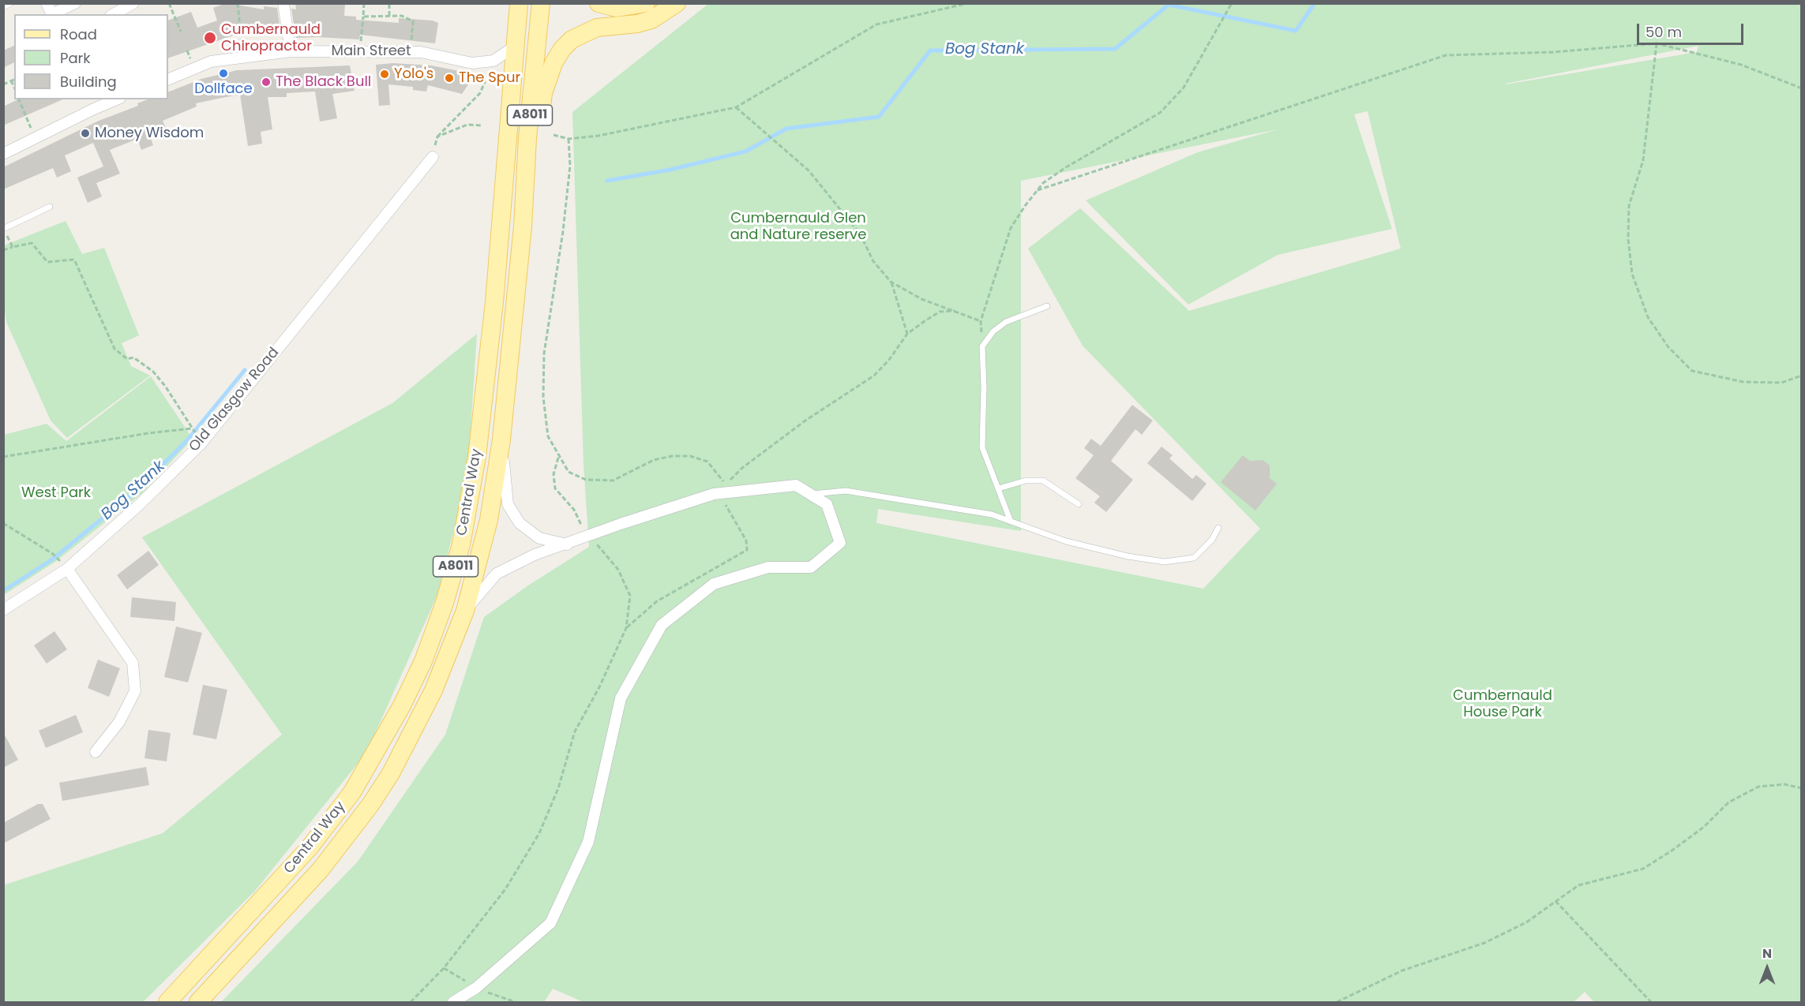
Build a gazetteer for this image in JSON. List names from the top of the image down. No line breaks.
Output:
{"streets":{"main road":["A8011","Central Way"],"street":["Main Street","Old Glasgow Road"]},"crossings":[["Main Street","Central Way"]],"water":["Bog Stank"],"parks":["Cumbernauld Glen and Nature reserve","West Park","Cumbernauld House Park"],"places":["Cumbernauld Chiropractor","Dollface","Yolo's","The Spur","The Black Bull","Money Wisdom"],"legend":["Road","Park","Building"],"scale_bar":"50 m","north":"top"}
